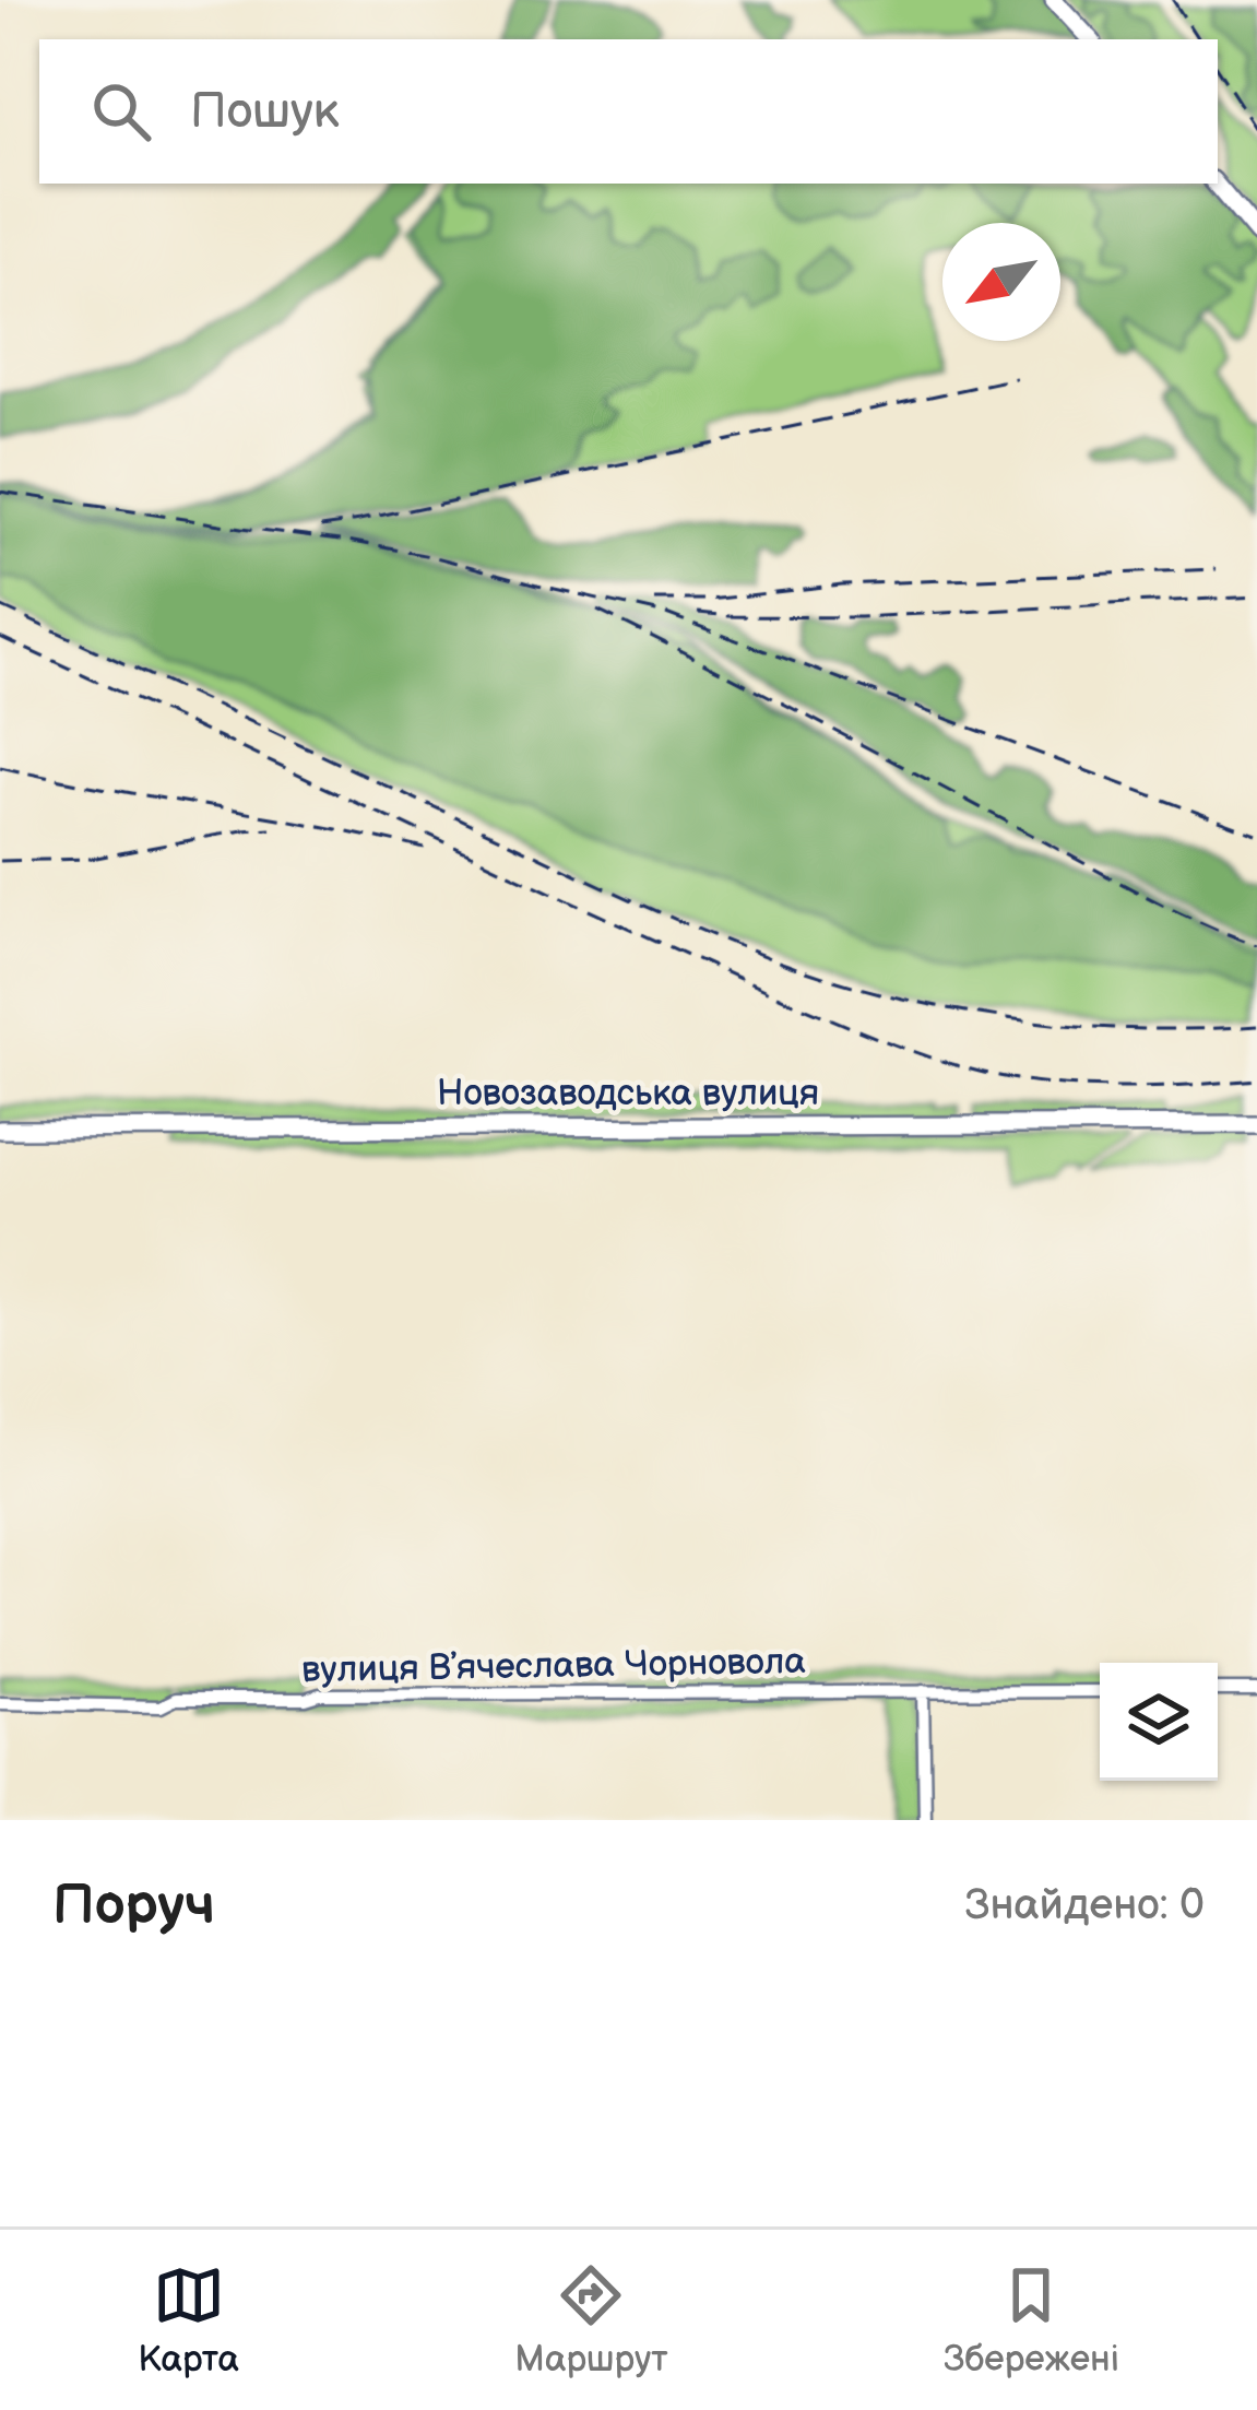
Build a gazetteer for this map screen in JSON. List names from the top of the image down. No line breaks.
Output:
{"streets":{"street":["Новозаводська вулиця","вулиця Вʼячеслава Чорновола"]},"north":"bottom left","page":{"search":"Пошук","heading":["Поруч","Знайдено: 0"],"nav":["Карта","Маршрут","Збережені"]}}
